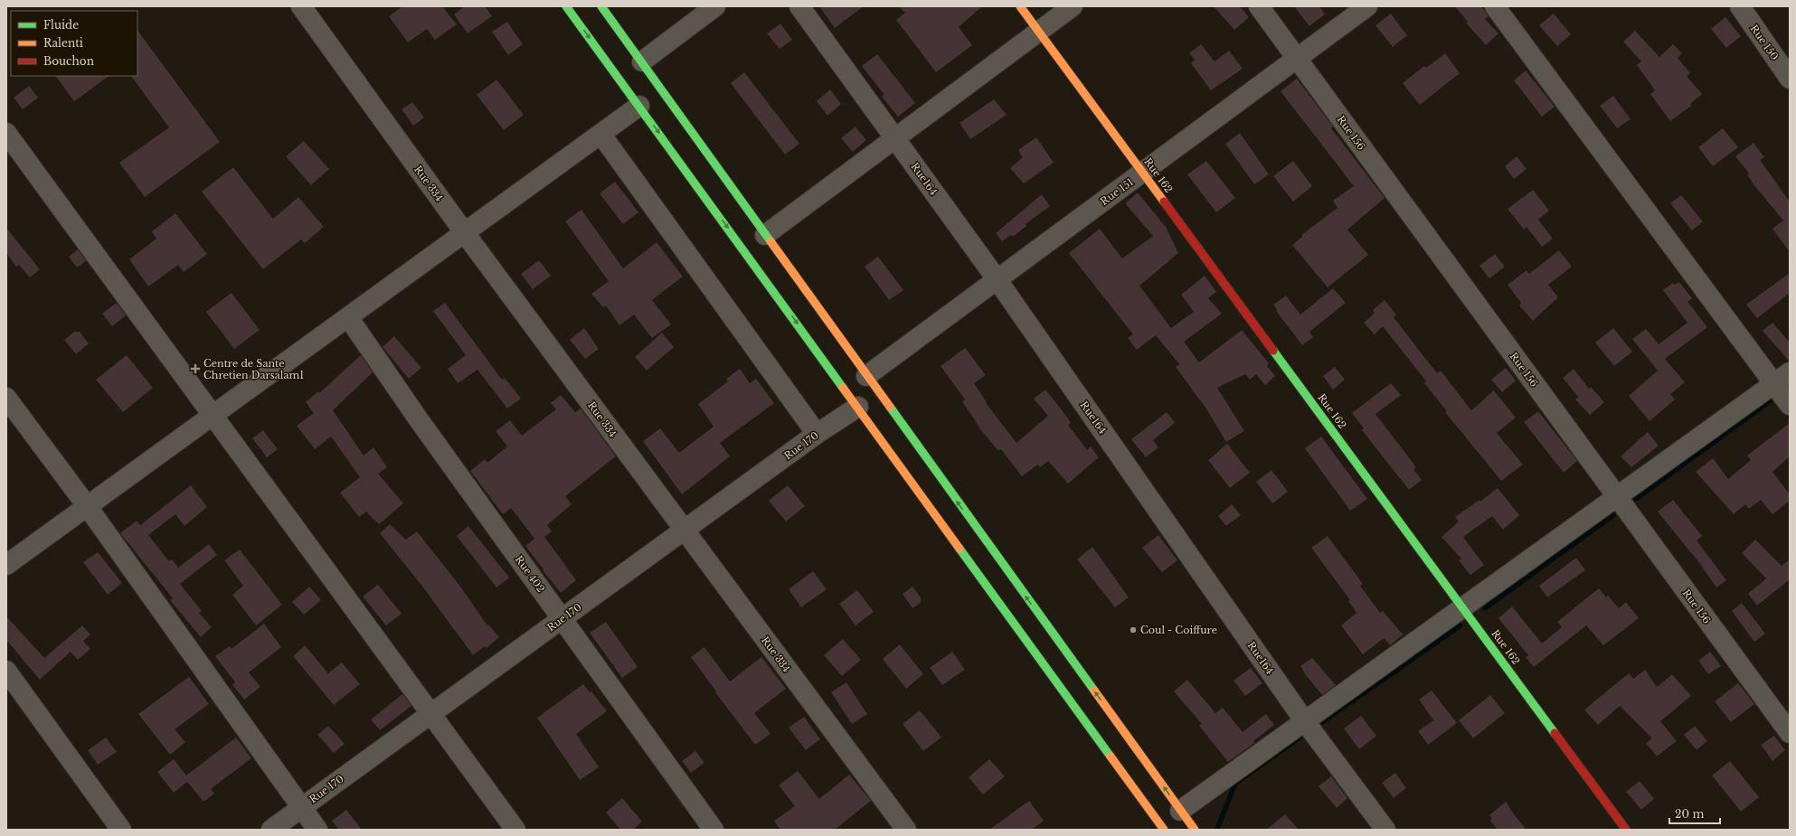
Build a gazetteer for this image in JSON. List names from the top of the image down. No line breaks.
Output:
{"streets":{"main road":["Rue 162"],"street":["Rue 150","Rue 156","Rue164","Rue 334","Rue 151","Rue 170","Rue 402"]},"crossings":[["Rue 156","Rue 151"],["Rue 162","Rue 151"],["Rue164","Rue 151"],["Rue 334","Rue 170"],["Rue 170","Rue 402"]],"places":{"health":["Centre de Sante Chretien Darsalam1"],"other":["Coul - Coiffure"]},"legend":["Fluide","Ralenti","Bouchon"],"scale_bar":"20 m"}
